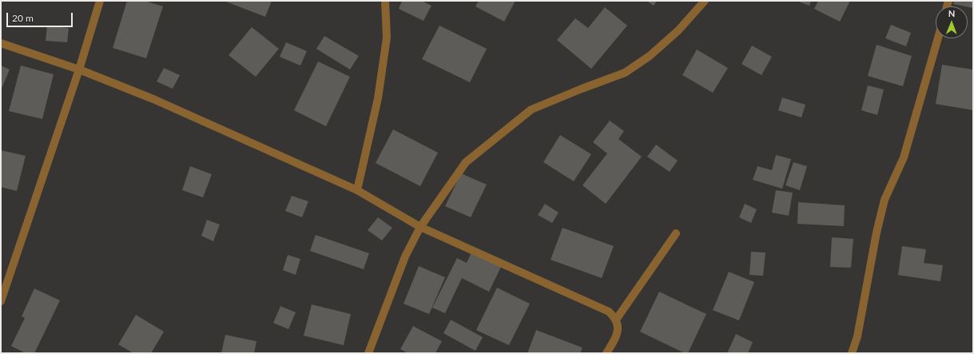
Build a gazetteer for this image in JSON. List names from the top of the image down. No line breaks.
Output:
{"scale_bar":"20 m","north":"top"}
